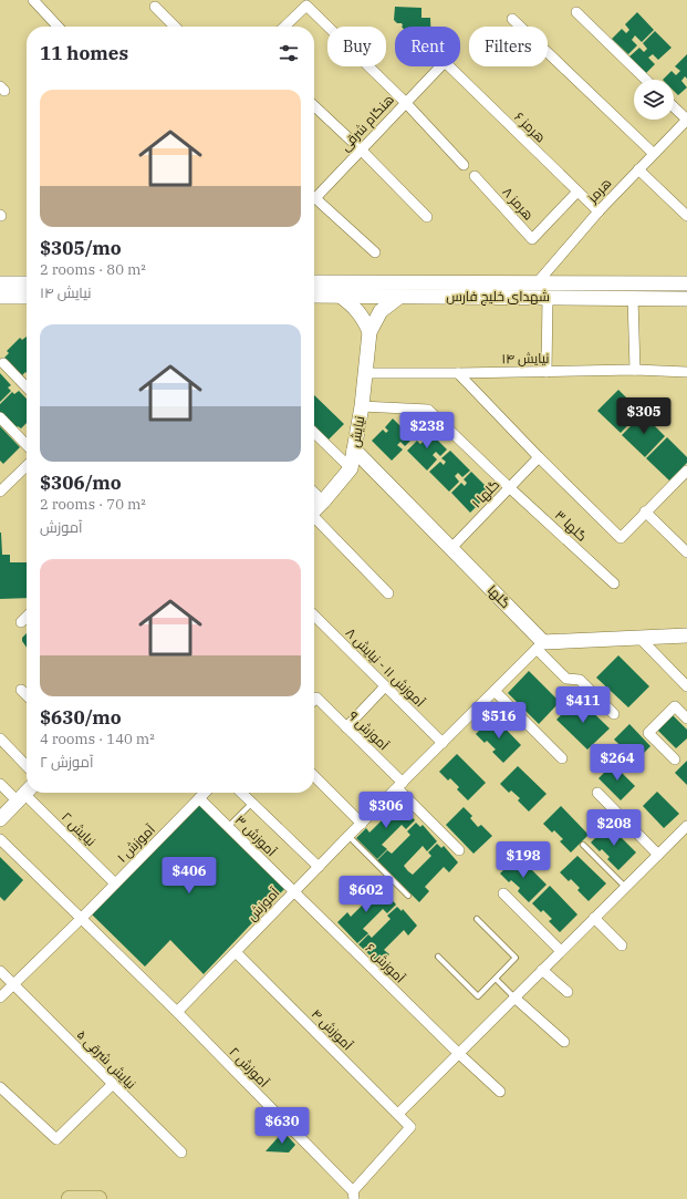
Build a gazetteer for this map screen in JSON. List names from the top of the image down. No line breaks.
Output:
{"streets":{"main road":["شهدای خلیج فارس","نیایش","گلها"],"street":["هنگام شرقی","هرمز ۶","هرمز","هرمز ۸","نیایش ۱۴","گلها ۱","گلها ۳","آموزش ۱۱ - نیایش ۸","آموزش ۹","نیایش ۲","آموزش ۳","آموزش ۱","آموزش","آموزش ۶","آموزش ۴","نیایش شرقی ۵","آموزش ۲"]},"crossings":[["هرمز ۶","هرمز"],["هرمز ۶","هرمز ۸"],["هرمز","شهدای خلیج فارس"],["شهدای خلیج فارس","نیایش"],["نیایش ۱۴","نیایش"],["نیایش","گلها ۳"],["نیایش","گلها"],["گلها ۱","گلها ۳"],["گلها ۱","گلها"],["گلها","آموزش"],["آموزش ۱۱ - نیایش ۸","آموزش"],["آموزش ۹","آموزش"],["نیایش ۲","آموزش ۱"],["آموزش ۳","آموزش ۱"],["آموزش ۳","آموزش"],["آموزش ۳","آموزش ۶"],["آموزش ۱","نیایش شرقی ۵"],["آموزش","آموزش ۶"],["آموزش","آموزش ۴"],["آموزش","آموزش ۲"],["آموزش ۴","آموزش ۲"]],"page":{"chip":["Buy","Rent","Filters"],"heading":"11 homes","list":[{"name":"$305/mo","note":"2 rooms · 80 m² · نیایش ۱۴"},{"name":"$306/mo","note":"2 rooms · 70 m² · آموزش"},{"name":"$630/mo","note":"4 rooms · 140 m² · آموزش ۲"}],"price":["$305","$238","$411","$516","$264","$306","$208","$198","$406","$602","$630"]}}
